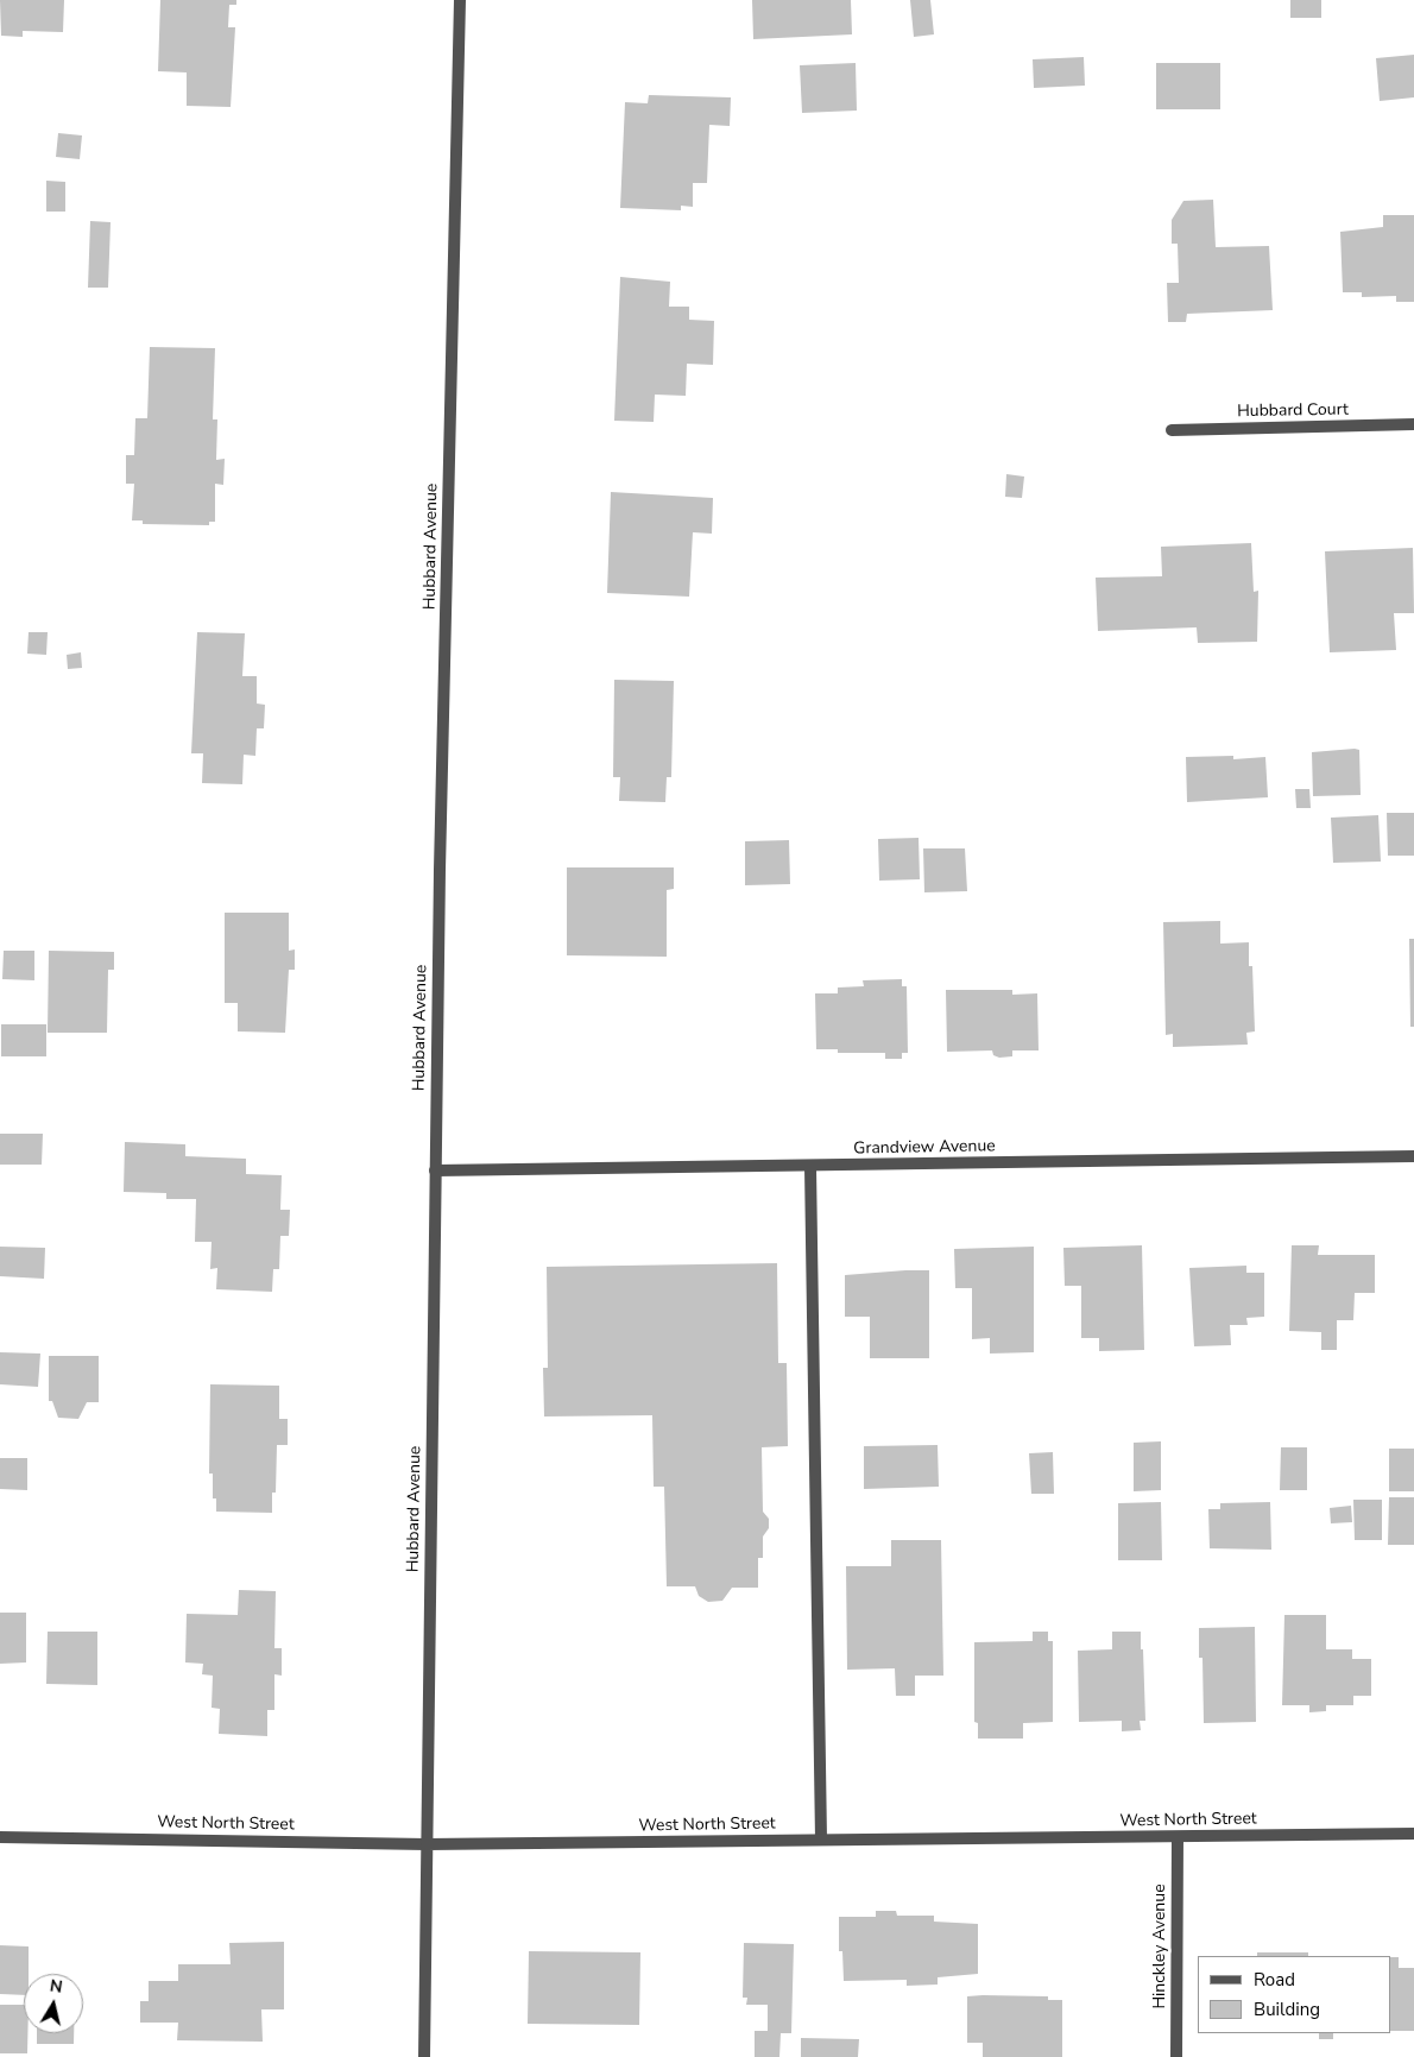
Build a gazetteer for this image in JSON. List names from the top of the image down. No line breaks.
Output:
{"streets":{"street":["Hubbard Court","Hubbard Avenue","Grandview Avenue","West North Street","Hinckley Avenue"]},"crossings":[["Hubbard Avenue","Grandview Avenue"],["Hubbard Avenue","West North Street"],["West North Street","Hinckley Avenue"]],"legend":["Road","Building"],"north":"top"}
